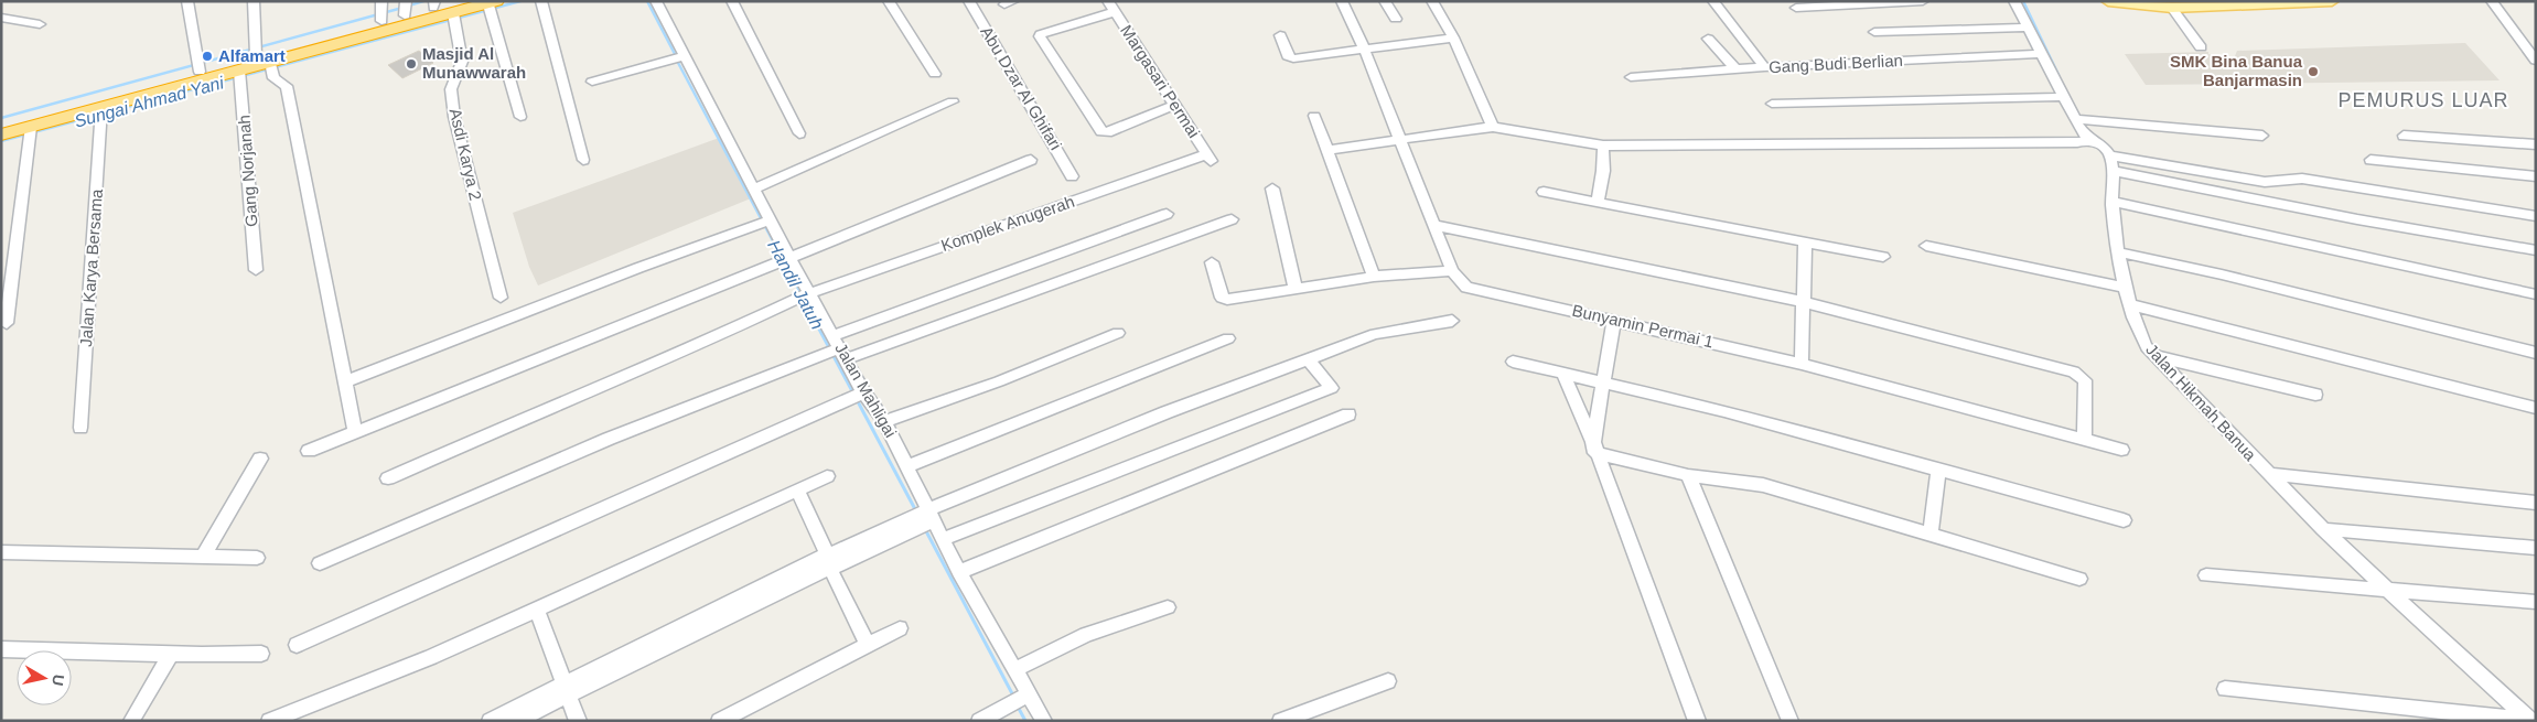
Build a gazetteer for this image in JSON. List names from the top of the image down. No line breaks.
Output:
{"streets":{"street":["Gang Budi Berlian","Margasari Permai","Abu Dzar Al Ghifari","Asdi Karya 2","Gang Norjanah","Komplek Anugerah","Jalan Karya Bersama","Bunyamin Permai 1","Jalan Mahligai","Jalan Hikmah Banua"]},"crossings":[["Margasari Permai","Komplek Anugerah"],["Komplek Anugerah","Jalan Mahligai"]],"districts":["PEMURUS LUAR"],"water":["Sungai Ahmad Yani","Handil Jatuh"],"places":["Alfamart","Masjid Al Munawwarah","SMK Bina Banua Banjarmasin"],"north":"right"}
